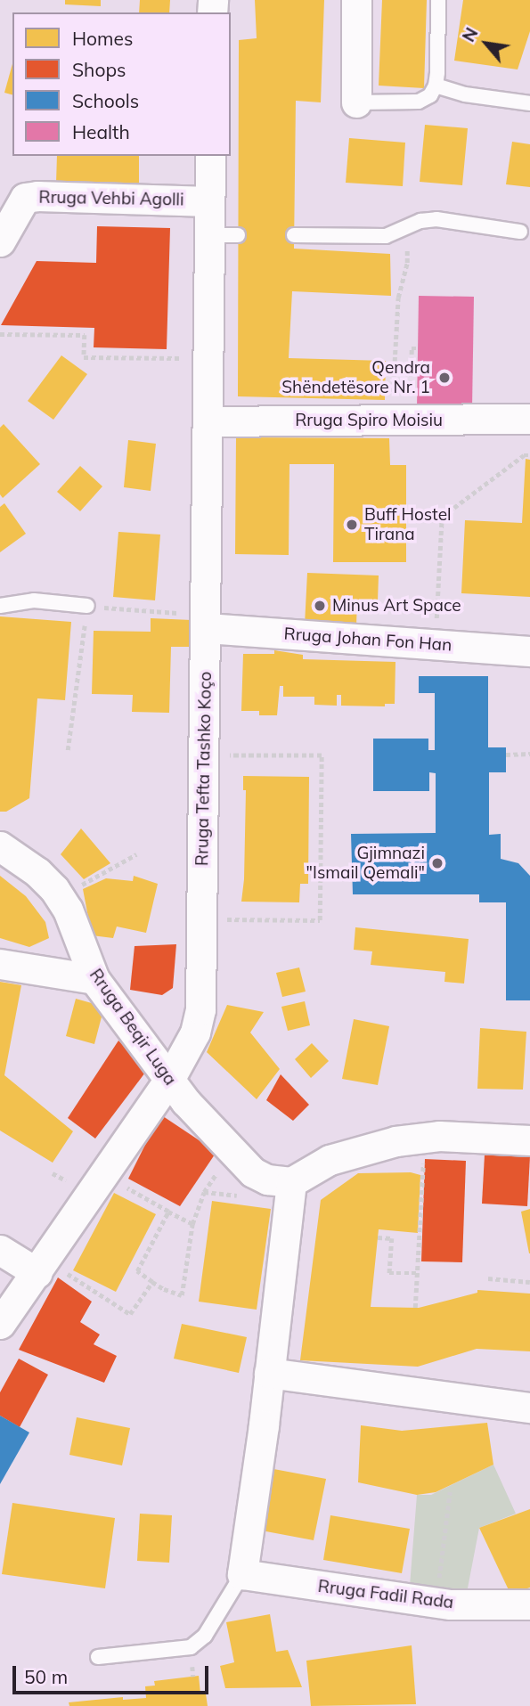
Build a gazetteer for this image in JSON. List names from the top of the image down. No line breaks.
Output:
{"streets":{"street":["Rruga Vehbi Agolli","Rruga Spiro Moisiu","Rruga Johan Fon Han","Rruga Tefta Tashko Koço","Rruga Beqir Luga","Rruga Fadil Rada"]},"crossings":[["Rruga Vehbi Agolli","Rruga Tefta Tashko Koço"],["Rruga Spiro Moisiu","Rruga Tefta Tashko Koço"],["Rruga Johan Fon Han","Rruga Tefta Tashko Koço"],["Rruga Tefta Tashko Koço","Rruga Beqir Luga"]],"places":["Qendra Shëndetësore Nr. 1","Buff Hostel Tirana","Minus Art Space","Gjimnazi \"Ismail Qemali\""],"legend":["Homes","Shops","Schools","Health"],"scale_bar":"50 m","north":"top left"}
